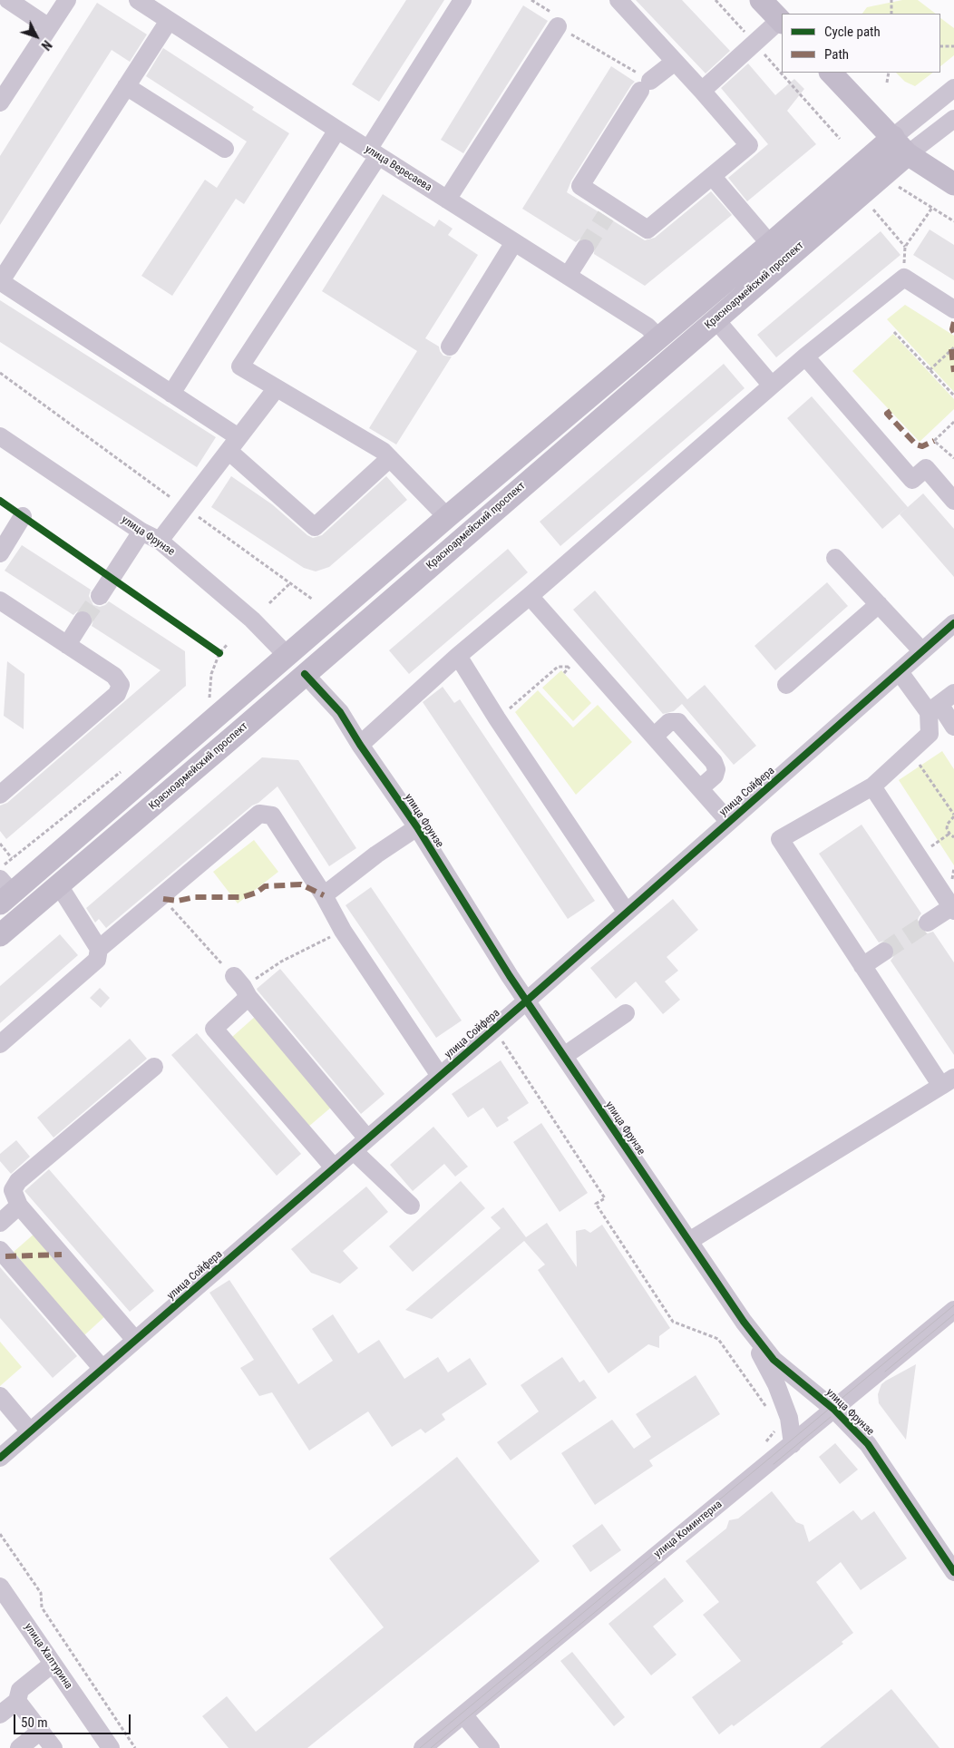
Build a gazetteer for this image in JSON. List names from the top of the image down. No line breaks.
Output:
{"streets":{"main road":["Красноармейский проспект","улица Фрунзе"],"street":["улица Вересаева","улица Сойфера","улица Коминтерна","улица Халтурина"]},"crossings":[["улица Вересаева","Красноармейский проспект"],["Красноармейский проспект","улица Фрунзе"],["улица Фрунзе","улица Сойфера"],["улица Фрунзе","улица Коминтерна"]],"legend":["Cycle path","Path"],"scale_bar":"50 m","north":"bottom right"}
